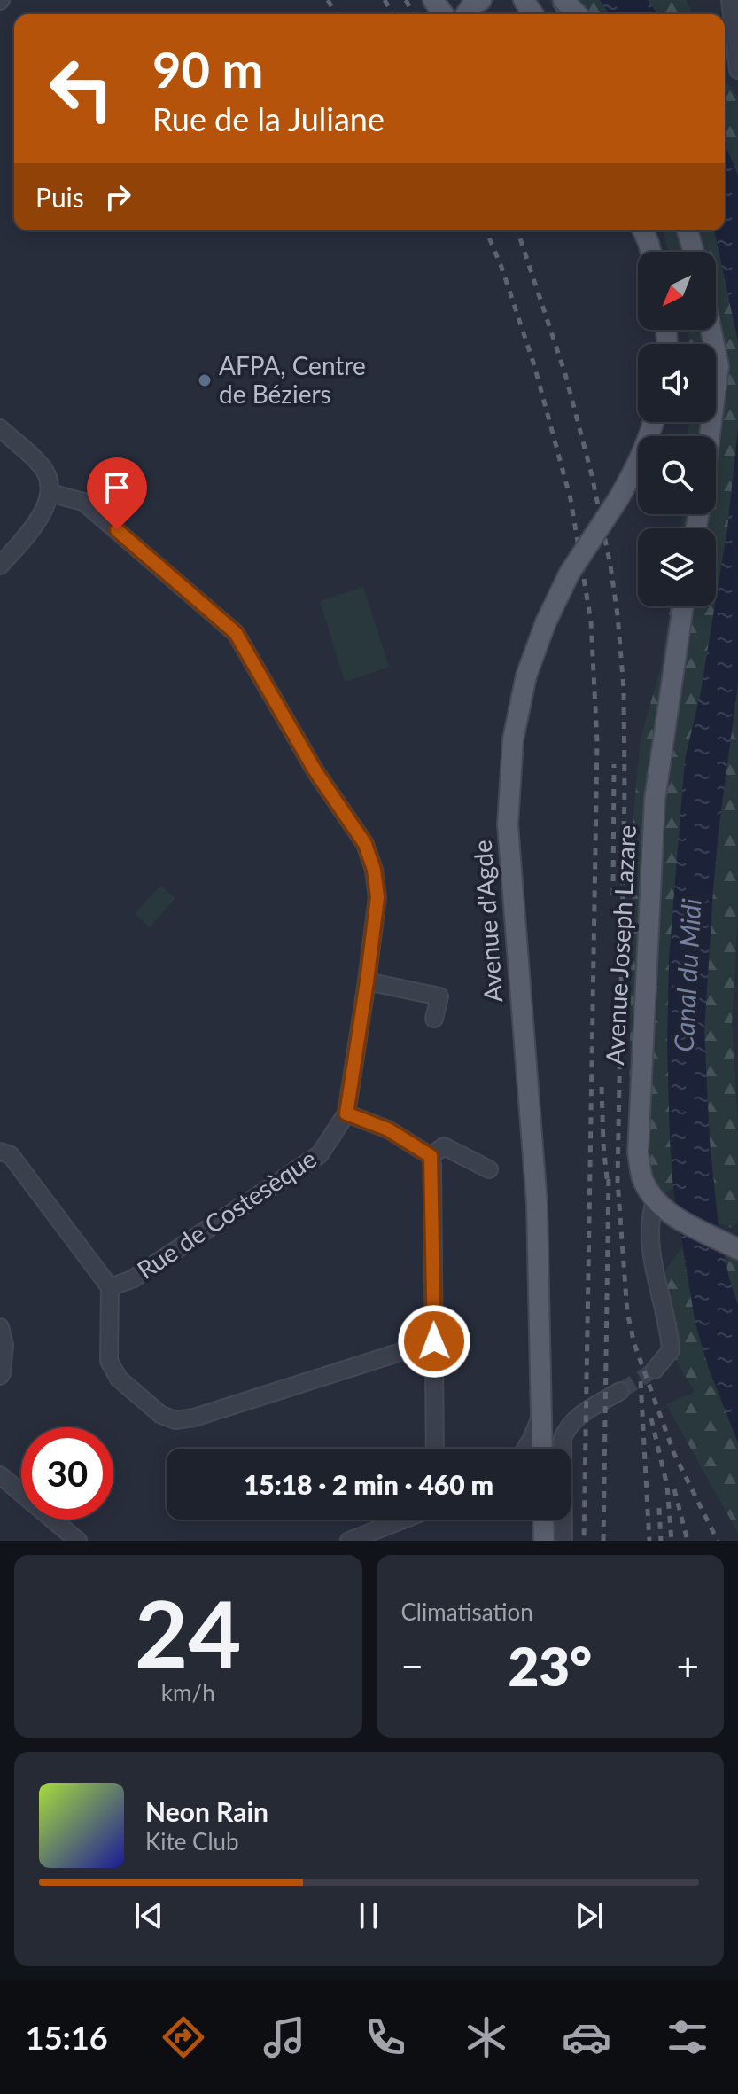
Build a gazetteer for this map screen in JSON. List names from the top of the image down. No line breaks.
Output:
{"streets":{"main road":["Avenue d'Agde","Avenue Joseph Lazare"],"street":["Rue de Costesèque"]},"water":["Canal du Midi"],"places":["AFPA, Centre de Béziers"],"north":"bottom left","page":{"turn":["90 m","Rue de la Juliane"],"then":"Puis","limit":"30","trip":"15:18 · 2 min · 460 m","tile":[["24","km/h"],"Climatisation"],"heat":["−","23°","+"],"song":["Neon Rain","Kite Club"],"tabs":"15:16"}}
